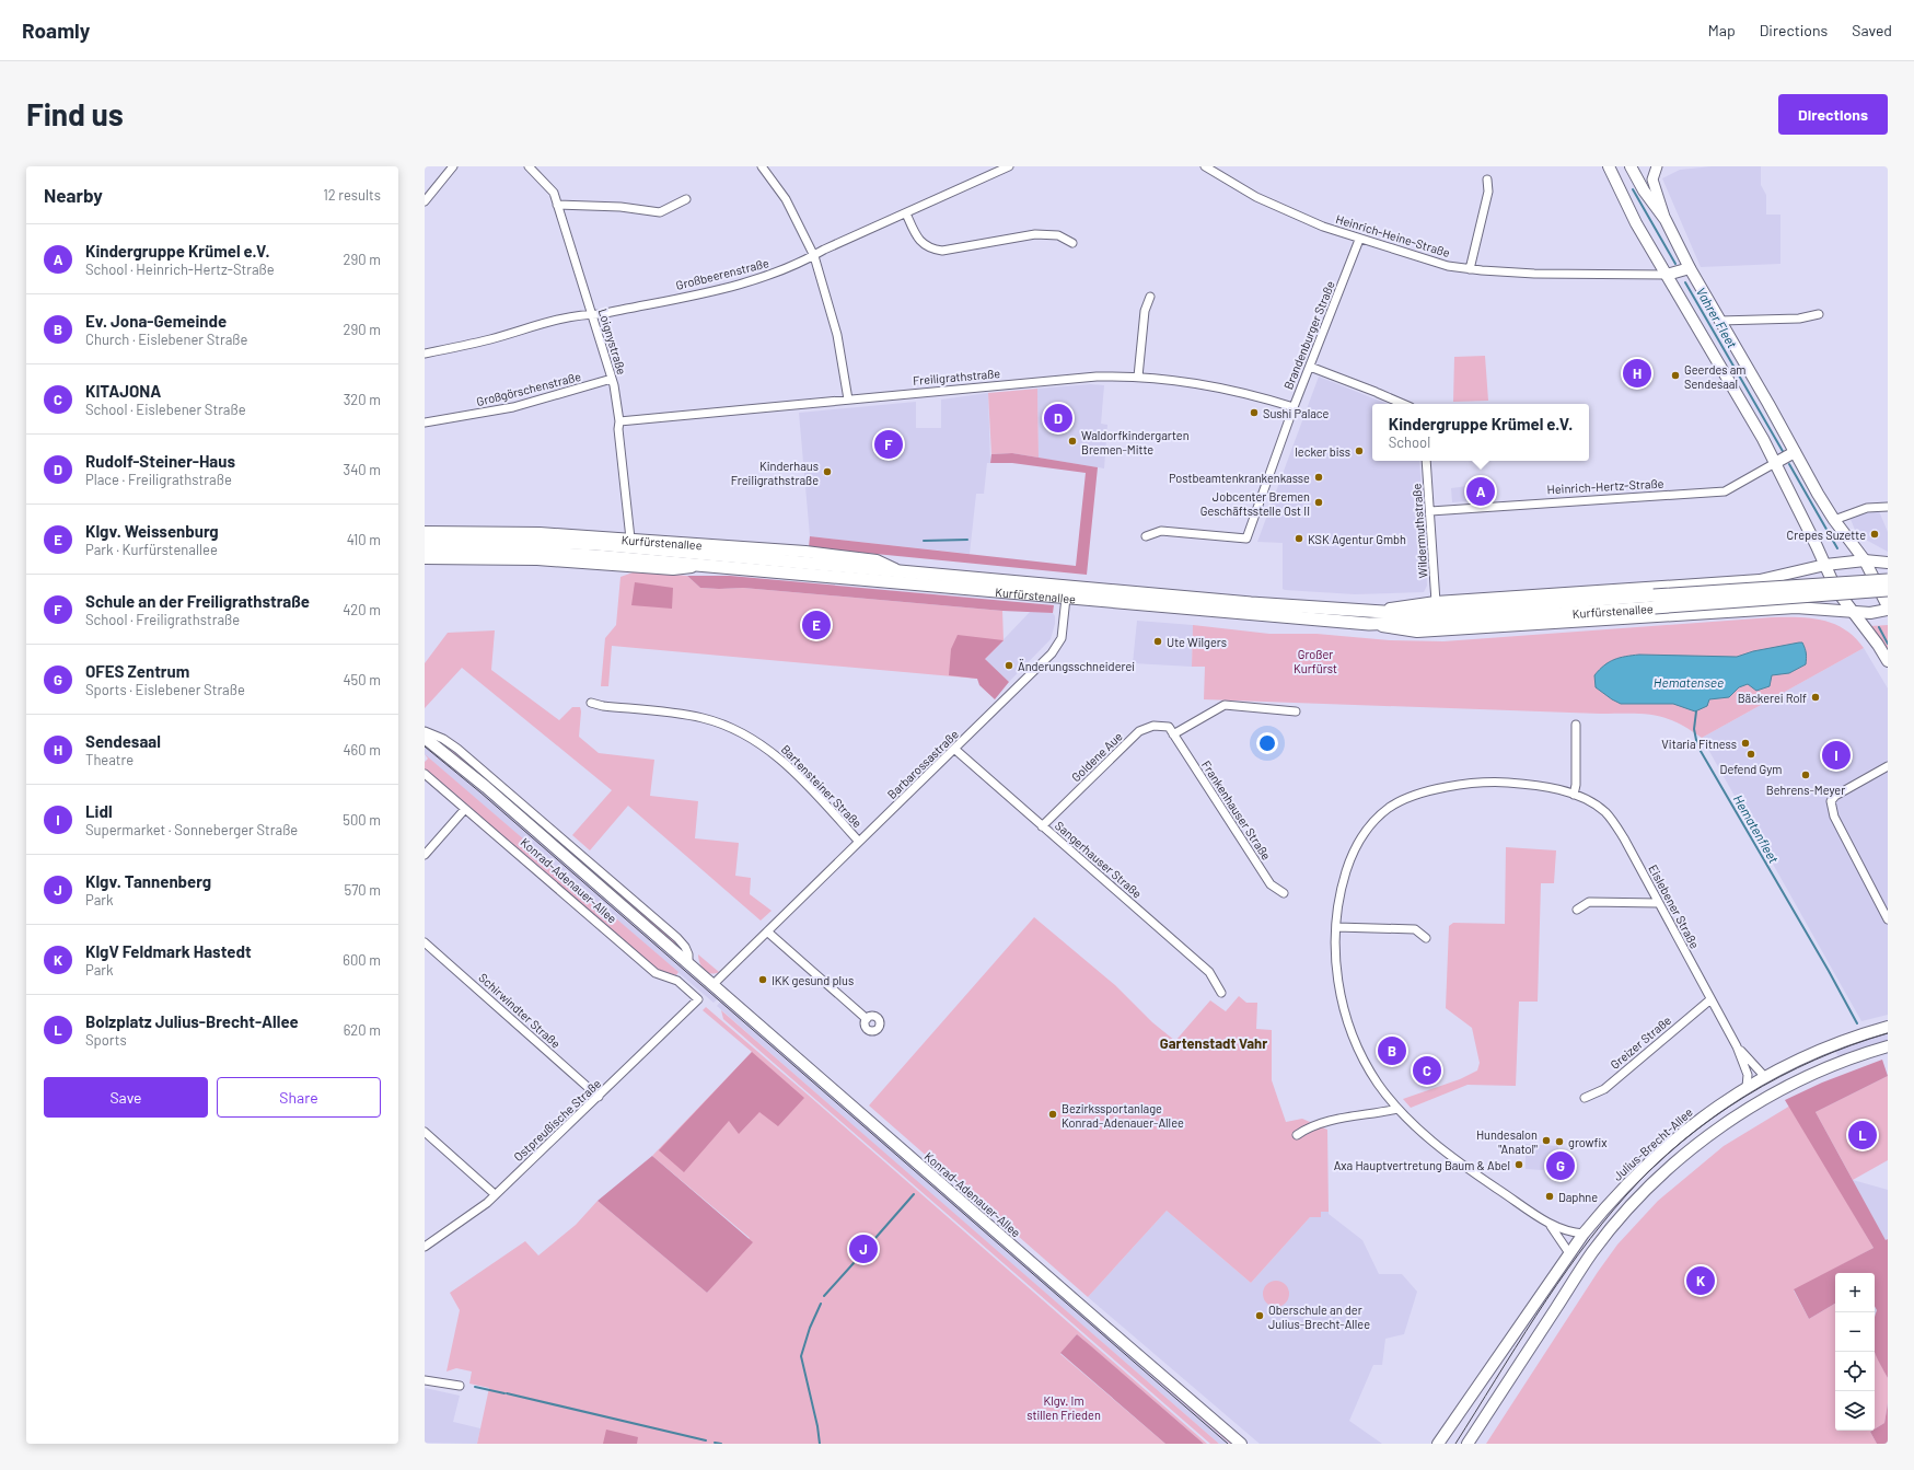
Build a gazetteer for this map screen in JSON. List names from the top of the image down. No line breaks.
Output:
{"streets":{"main road":["Kurfürstenallee","Konrad-Adenauer-Allee","Julius-Brecht-Allee"],"street":["Heinrich-Heine-Straße","Großbeerenstraße","Brandenburger Straße","Loignystraße","Freiligrathstraße","Großgörschenstraße","Heinrich-Hertz-Straße","Wildermuthstraße","Goldene Aue","Barbarossastraße","Bartensteiner Straße","Frankenhauser Straße","Sangerhauser Straße","Eislebener Straße","Schirwindter Straße","Greizer Straße","Ostpreußische Straße"]},"crossings":[["Heinrich-Heine-Straße","Brandenburger Straße"],["Großbeerenstraße","Loignystraße"],["Brandenburger Straße","Freiligrathstraße"],["Loignystraße","Freiligrathstraße"],["Loignystraße","Großgörschenstraße"],["Loignystraße","Kurfürstenallee"],["Heinrich-Hertz-Straße","Wildermuthstraße"],["Wildermuthstraße","Kurfürstenallee"],["Kurfürstenallee","Barbarossastraße"],["Goldene Aue","Frankenhauser Straße"],["Goldene Aue","Sangerhauser Straße"],["Barbarossastraße","Bartensteiner Straße"],["Barbarossastraße","Sangerhauser Straße"],["Barbarossastraße","Konrad-Adenauer-Allee"],["Konrad-Adenauer-Allee","Ostpreußische Straße"],["Eislebener Straße","Greizer Straße"],["Eislebener Straße","Julius-Brecht-Allee"],["Schirwindter Straße","Ostpreußische Straße"]],"districts":["Gartenstadt Vahr"],"water":["Vahrer Fleet","Hematensee","Hematenfleet"],"parks":["Großer Kurfürst","Klgv. Im stillen Frieden"],"places":["Geerdes am Sendesaal","Sushi Palace","Waldorfkindergarten Bremen-Mitte","lecker biss","Kinderhaus Freiligrathstraße","Postbeamtenkrankenkasse","Jobcenter Bremen Geschäftsstelle Ost II","Crepes Suzette","KSK Agentur Gmbh","Ute Wilgers","Änderungsschneiderei","Bäckerei Rolf","Vitaria Fitness","Defend Gym","Behrens-Meyer","IKK gesund plus","Bezirkssportanlage Konrad-Adenauer-Allee","Hundesalon \"Anatol\"","growfix","Axa Hauptvertretung Baum & Abel","Daphne","Oberschule an der Julius-Brecht-Allee"],"page":{"header":"Roamly","nav":["Map","Directions","Saved"],"buttons":["Directions",["Save","Share"]],"title":"Find us","heading":["Nearby","12 results"],"list":[{"mark":"A","name":"Kindergruppe Krümel e.V.","note":"School · Heinrich-Hertz-Straße","value":"290 m"},{"mark":"B","name":"Ev. Jona-Gemeinde","note":"Church · Eislebener Straße","value":"290 m"},{"mark":"C","name":"KITAJONA","note":"School · Eislebener Straße","value":"320 m"},{"mark":"D","name":"Rudolf-Steiner-Haus","note":"Place · Freiligrathstraße","value":"340 m"},{"mark":"E","name":"Klgv. Weissenburg","note":"Park · Kurfürstenallee","value":"410 m"},{"mark":"F","name":"Schule an der Freiligrathstraße","note":"School · Freiligrathstraße","value":"420 m"},{"mark":"G","name":"OFES Zentrum","note":"Sports · Eislebener Straße","value":"450 m"},{"mark":"H","name":"Sendesaal","note":"Theatre","value":"460 m"},{"mark":"I","name":"Lidl","note":"Supermarket · Sonneberger Straße","value":"500 m"},{"mark":"J","name":"Klgv. Tannenberg","note":"Park","value":"570 m"},{"mark":"K","name":"KlgV Feldmark Hastedt","note":"Park","value":"600 m"},{"mark":"L","name":"Bolzplatz Julius-Brecht-Allee","note":"Sports","value":"620 m"}],"pins":["H","D","F","A","E","I","B","C","L","G","J","K"],"popup":["Kindergruppe Krümel e.V.","School"],"map_buttons":["+","−"]}}
